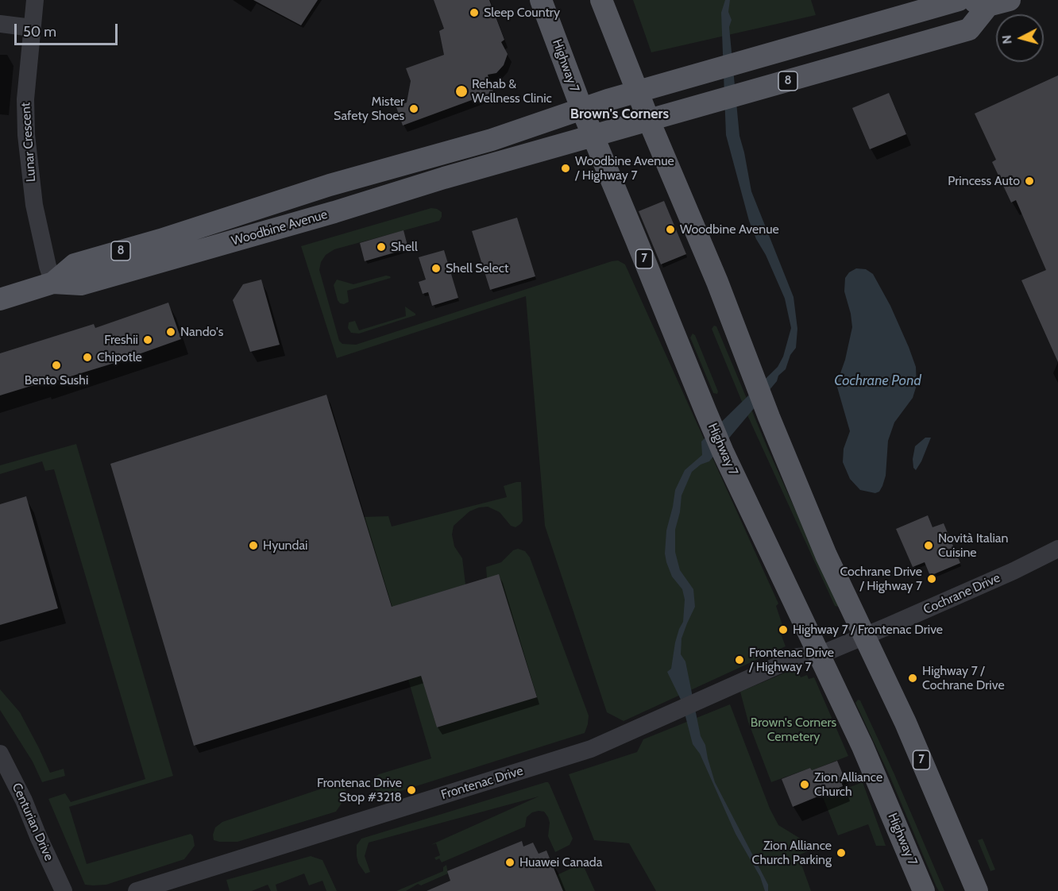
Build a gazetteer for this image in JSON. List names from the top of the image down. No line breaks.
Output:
{"streets":{"main road":["Highway 7","8","Woodbine Avenue","7"],"street":["Lunar Crescent","Cochrane Drive","Frontenac Drive","Centurian Drive"]},"crossings":[["Highway 7","Woodbine Avenue"],["Highway 7","Cochrane Drive"],["Highway 7","Frontenac Drive"],["Lunar Crescent","Woodbine Avenue"],["Woodbine Avenue","7"],["7","Cochrane Drive"],["Cochrane Drive","Frontenac Drive"]],"districts":["Brown's Corners"],"water":["Cochrane Pond"],"parks":["Brown's Corners Cemetery"],"places":["Sleep Country","Rehab & Wellness Clinic","Mister Safety Shoes","Woodbine Avenue / Highway 7","Princess Auto","Woodbine Avenue","Shell","Shell Select","Nando's","Freshii","Chipotle","Bento Sushi","Hyundai","Novità Italian Cuisine","Cochrane Drive / Highway 7","Highway 7 / Frontenac Drive","Frontenac Drive / Highway 7","Highway 7 / Cochrane Drive","Zion Alliance Church","Frontenac Drive Stop #3218","Zion Alliance Church Parking","Huawei Canada"],"scale_bar":"50 m","north":"left"}
